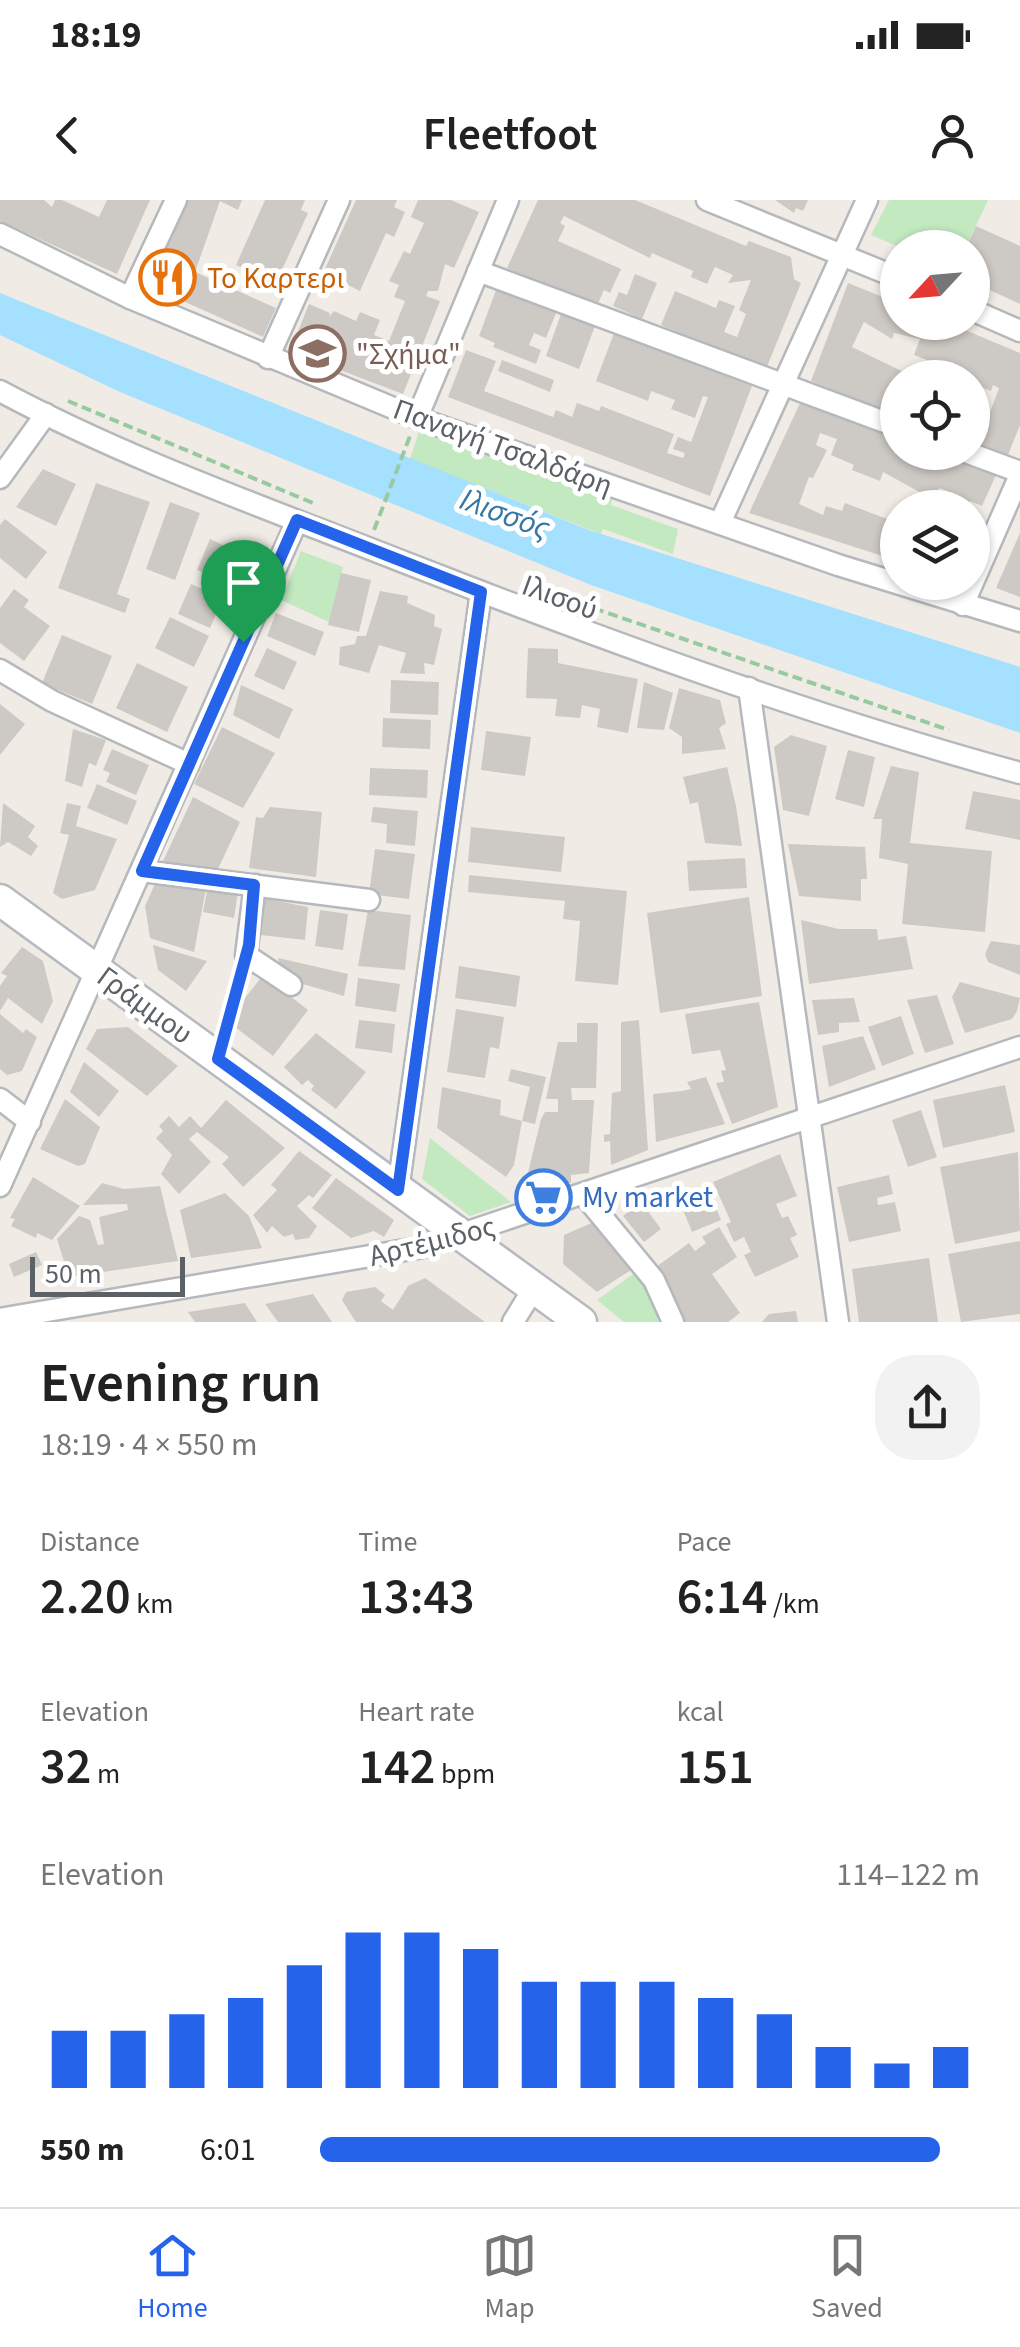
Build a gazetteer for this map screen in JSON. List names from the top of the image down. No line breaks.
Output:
{"streets":{"street":["Παναγή Τσαλδάρη","Ιλισού","Γράμμου","Αρτέμιδος"]},"crossings":[["Γράμμου","Αρτέμιδος"]],"water":["Ιλισσός"],"places":{"restaurant":["Το Καρτερι"],"school or university":["\"Σχήμα\""],"supermarket":["My market"]},"scale_bar":"50 m","north":"bottom left","page":{"status":"18:19","header":"Fleetfoot","scale":"50 m","heading":["Evening run","18:19 · 4 × 550 m"],"stats":[["Distance","2.20 km"],["Time","13:43"],["Pace","6:14 /km"],["Elevation","32 m"],["Heart rate","142 bpm"],["kcal","151"]],"chart":["Elevation","114–122 m"],"list":[{"name":"550 m","note":"6:01"}],"tabs":["Home","Map","Saved"]}}
